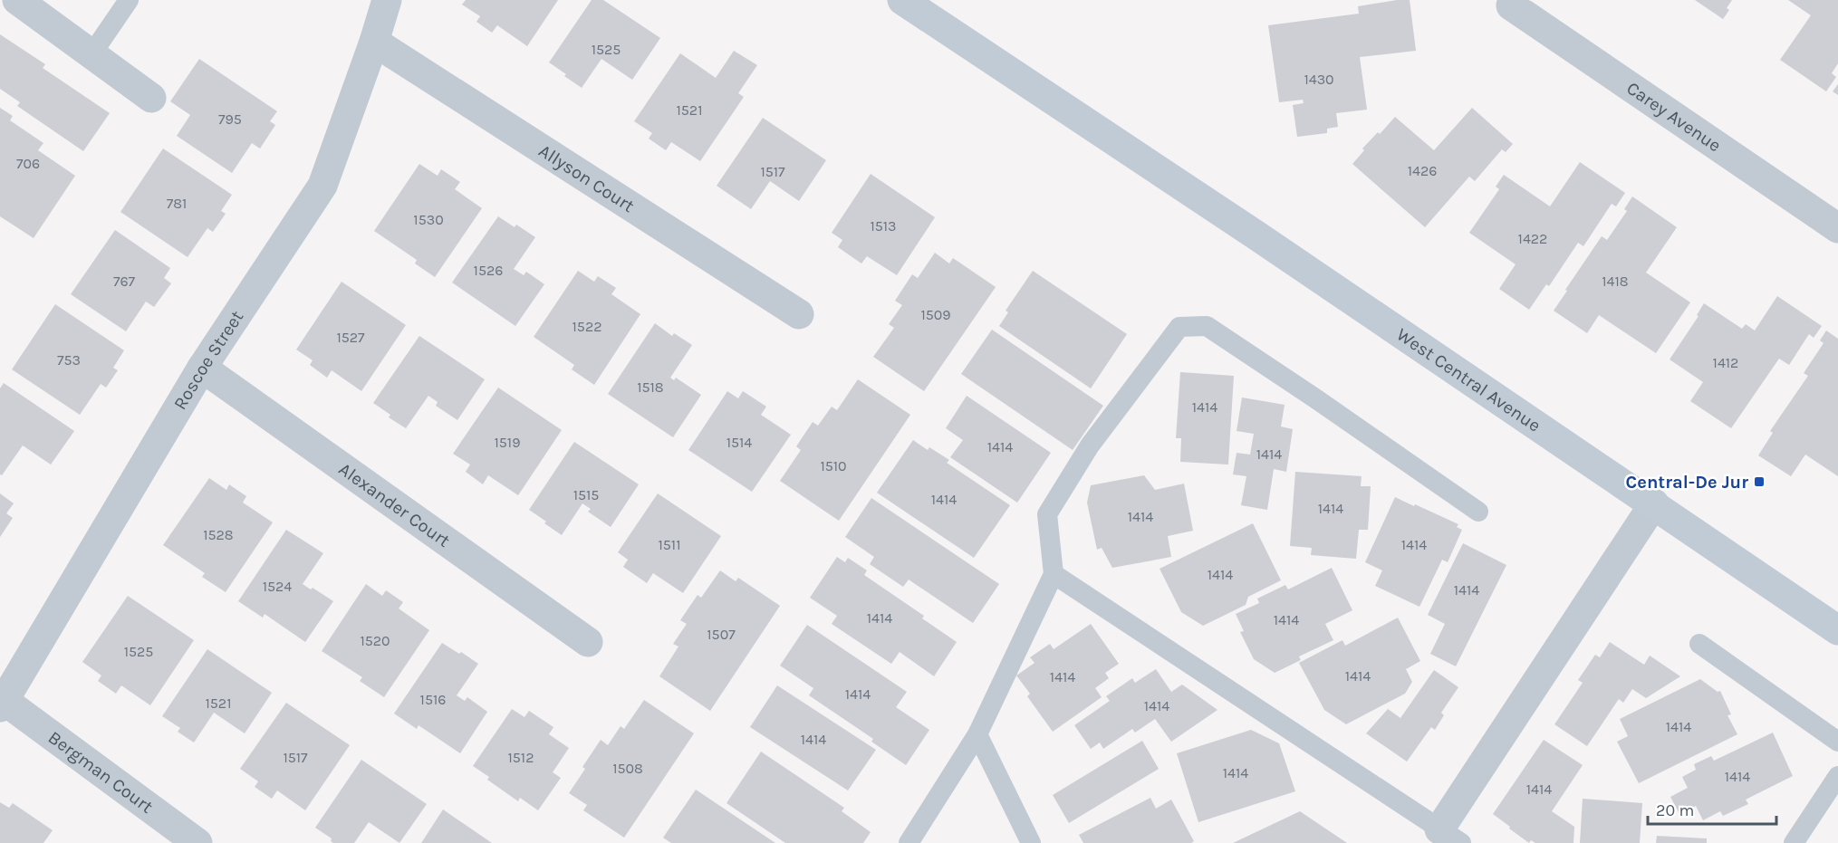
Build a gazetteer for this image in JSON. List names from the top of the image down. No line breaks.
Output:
{"streets":{"main road":["West Central Avenue"],"street":["Carey Avenue","Allyson Court","Roscoe Street","Alexander Court","Bergman Court"]},"crossings":[["Allyson Court","Roscoe Street"],["Roscoe Street","Alexander Court"],["Roscoe Street","Bergman Court"]],"places":{"transit":["Central-De Jur"]},"house_numbers":["1525","1430","1521","795","706","1426","1517","781","1530","1513","1422","1526","767","1418","1509","1522","1527","753","1412","1518","1414","1519","1514","1414","1414","1510","1515","1414","1414","1414","1528","1511","1414","1414","1524","1414","1414","1414","1507","1520","1525","1414","1414","1414","1516","1521","1414","1414","1414","1517","1512","1508","1414","1414","1414"],"scale_bar":"20 m"}
